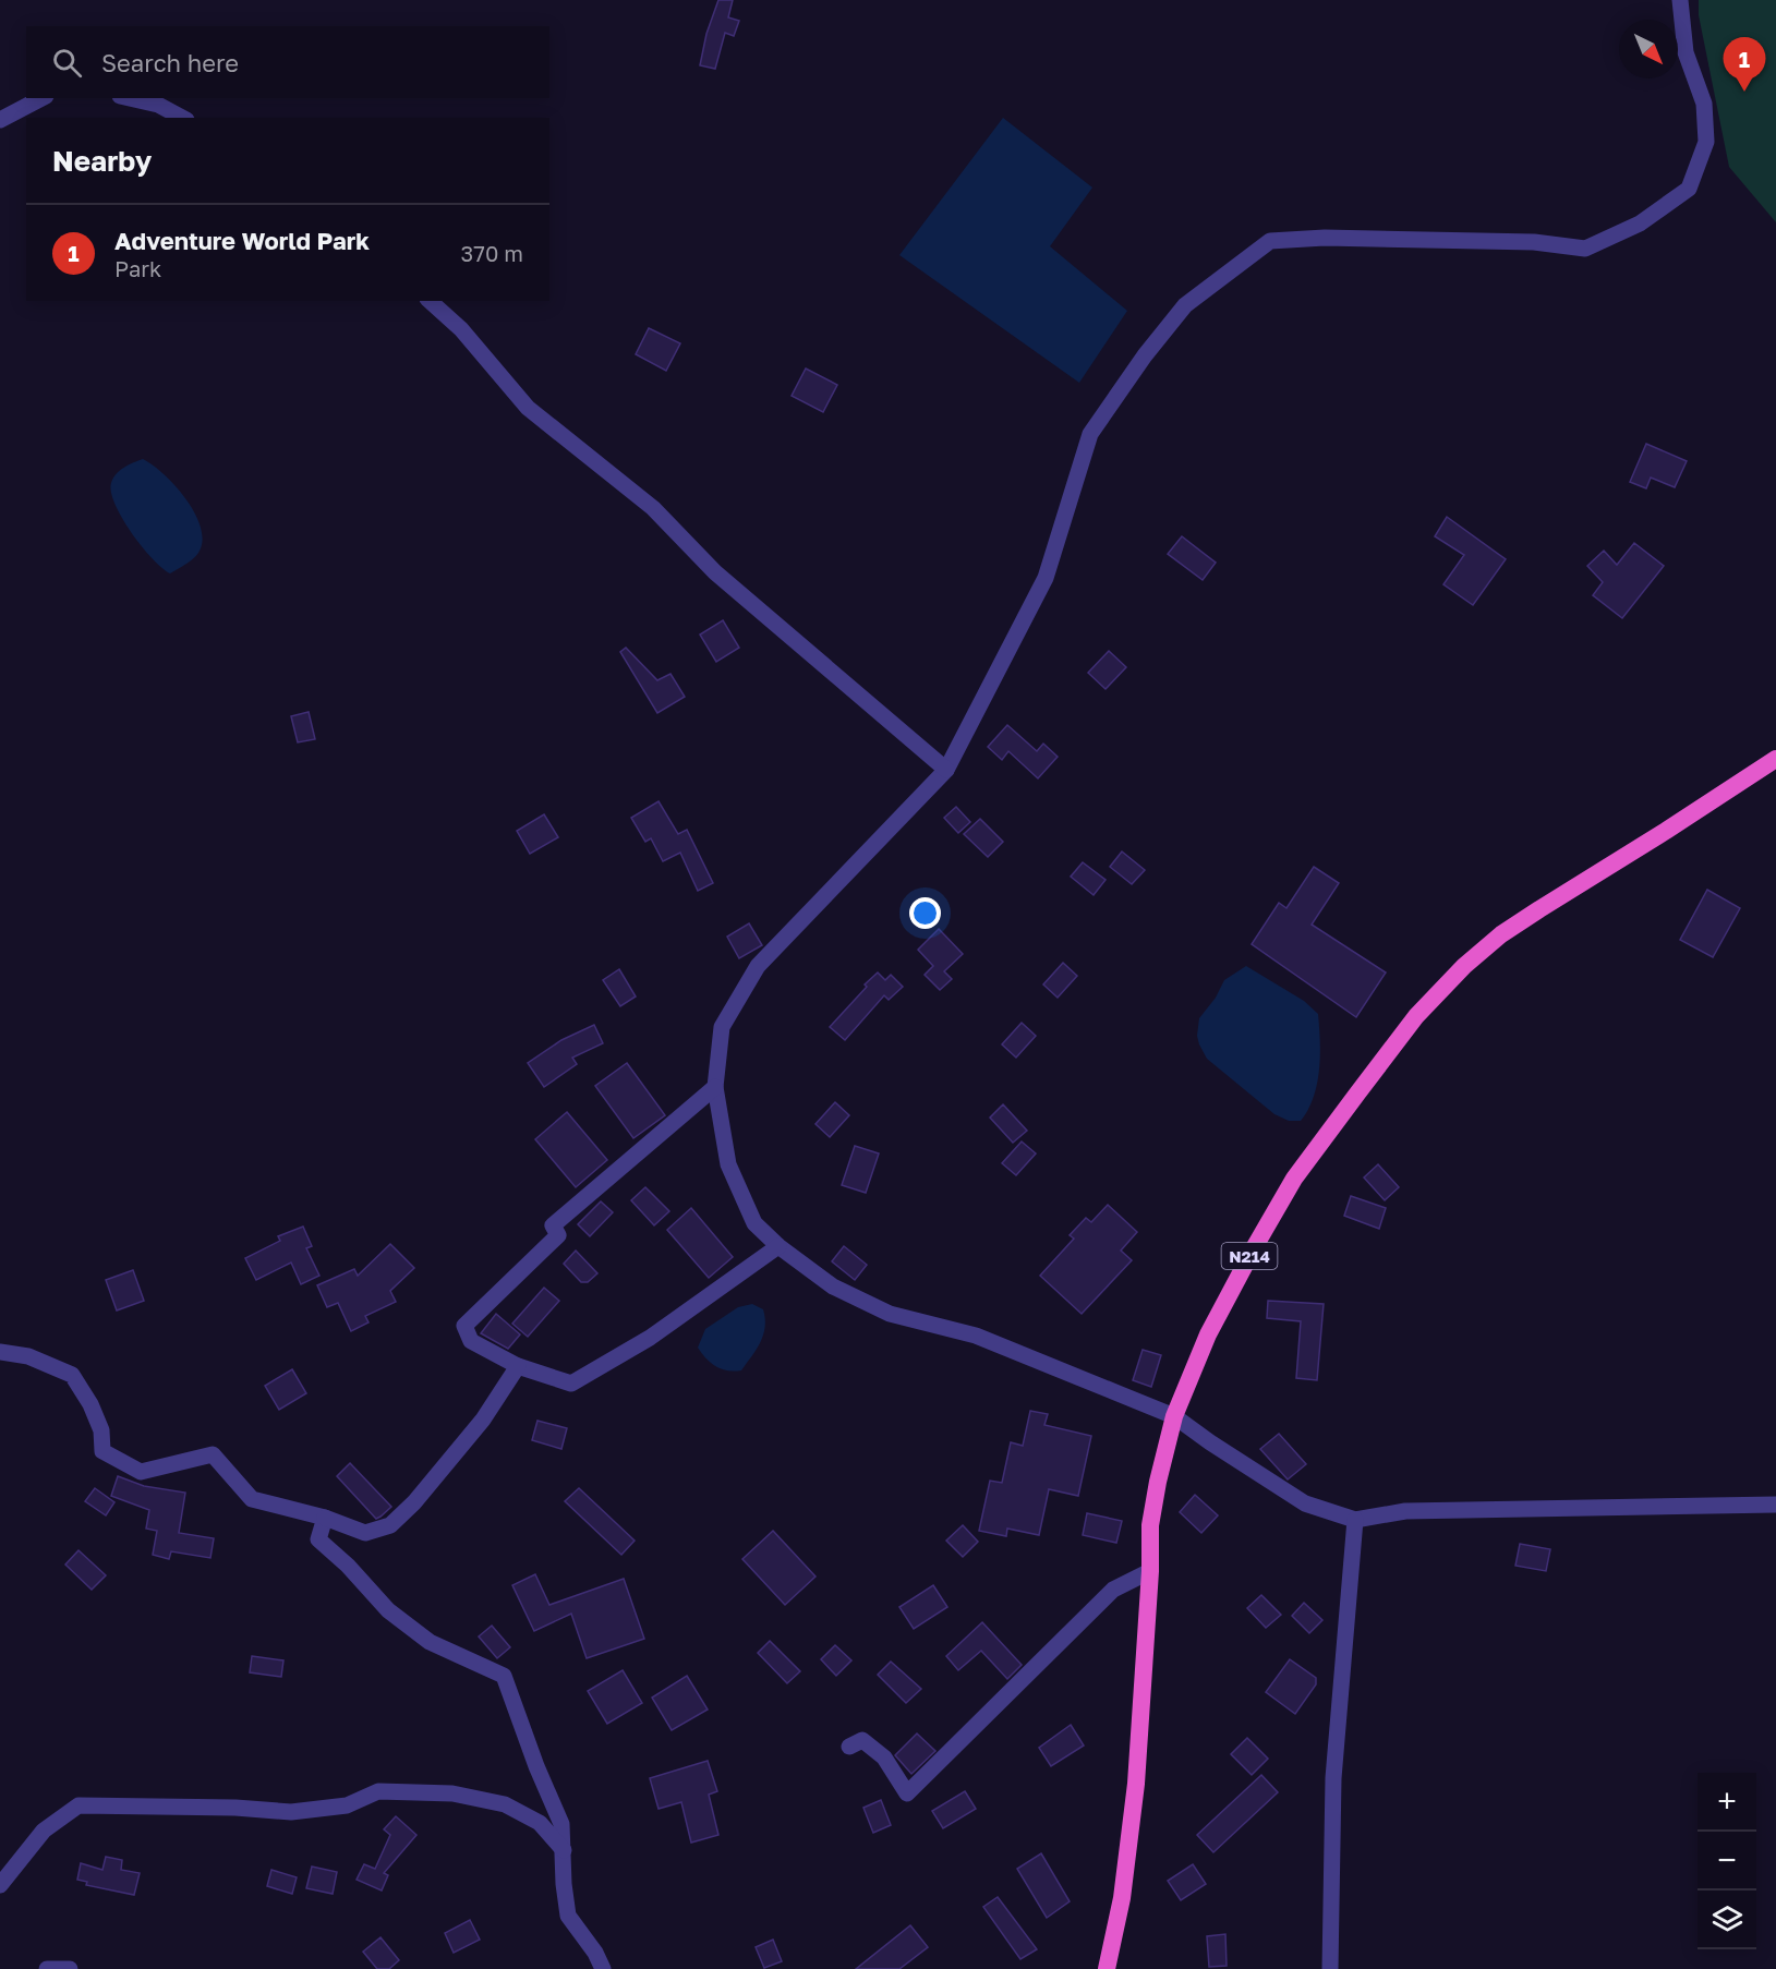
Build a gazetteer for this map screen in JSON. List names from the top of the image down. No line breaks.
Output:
{"streets":{"highway":["N214"]},"north":"bottom right","page":{"search":"Search here","pins":"1","heading":"Nearby","list":[{"mark":"1","name":"Adventure World Park","note":"Park","value":"370 m"}],"map_buttons":["+","−"]}}
